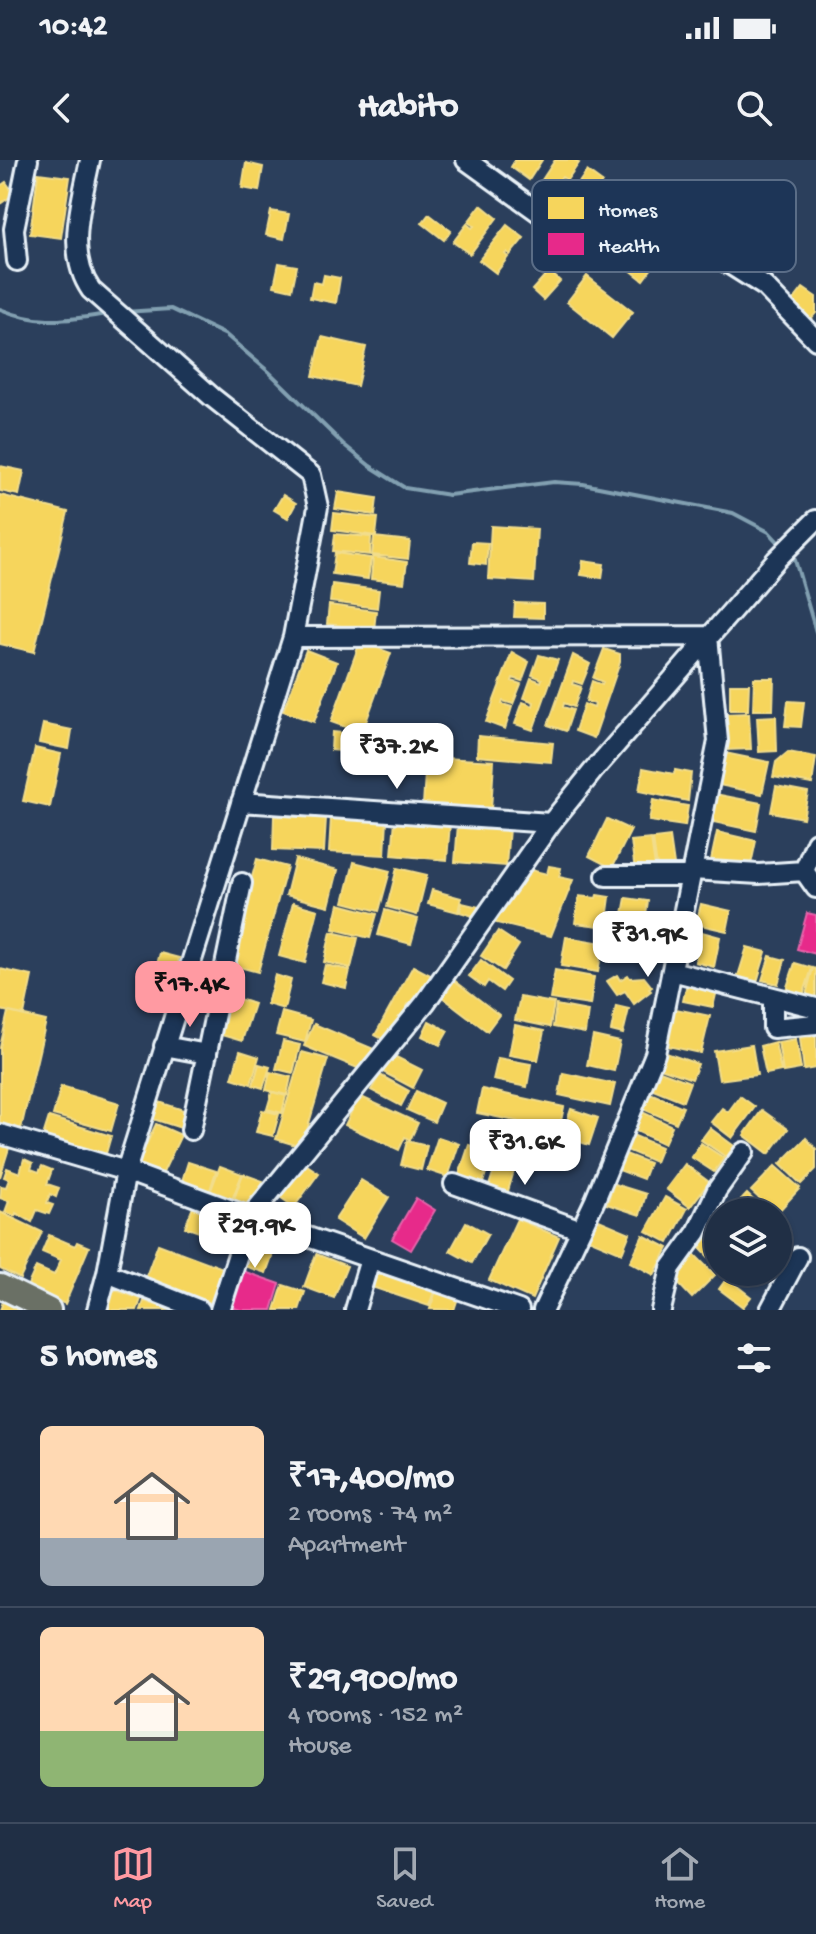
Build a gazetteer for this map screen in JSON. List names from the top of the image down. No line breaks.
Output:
{"legend":["Homes","Health"],"page":{"status":"10:42","header":"Habito","price":["₹37.2K","₹31.9K","₹17.4K","₹31.6K","₹29.9K"],"heading":"5 homes","list":[{"name":"₹17,400/mo","note":"2 rooms · 74 m² · Apartment"},{"name":"₹29,900/mo","note":"4 rooms · 152 m² · House"}],"tabs":["Map","Saved","Home"]}}
